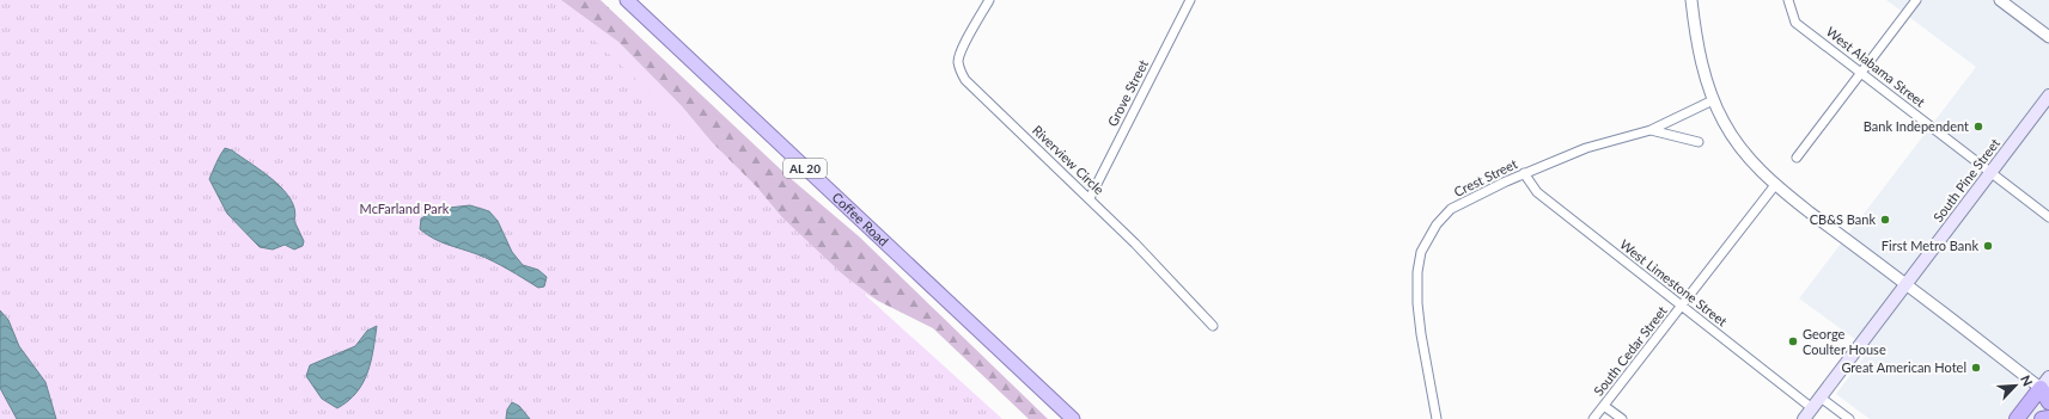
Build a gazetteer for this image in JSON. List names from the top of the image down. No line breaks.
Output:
{"streets":{"main road":["AL 20","South Pine Street","Coffee Road"],"street":["West Alabama Street","Grove Street","Riverview Circle","Crest Street","West Limestone Street","South Cedar Street"]},"crossings":[["West Alabama Street","South Pine Street"],["Grove Street","Riverview Circle"],["Crest Street","West Limestone Street"],["South Pine Street","West Limestone Street"],["West Limestone Street","South Cedar Street"]],"parks":["McFarland Park"],"places":["Bank Independent","CB&S Bank","First Metro Bank","George Coulter House","Great American Hotel"],"north":"top right"}
